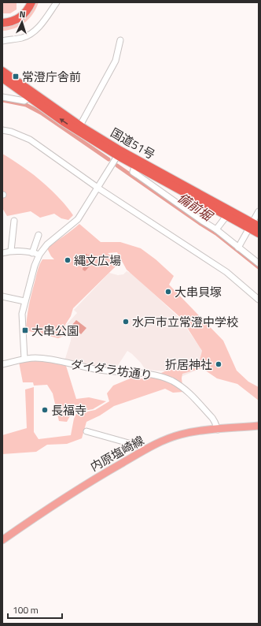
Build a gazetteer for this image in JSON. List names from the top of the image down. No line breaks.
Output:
{"streets":{"highway":["国道51号"],"main road":["内原塩崎線"],"street":["ダイダラ坊通り"]},"crossings":[["ダイダラ坊通り","内原塩崎線"]],"water":["備前堀"],"places":{"transit":["常澄庁舎前","大串公園"],"other":["縄文広場","大串貝塚","水戸市立常澄中学校","折居神社","長福寺"]},"scale_bar":"100 m","north":"top"}
